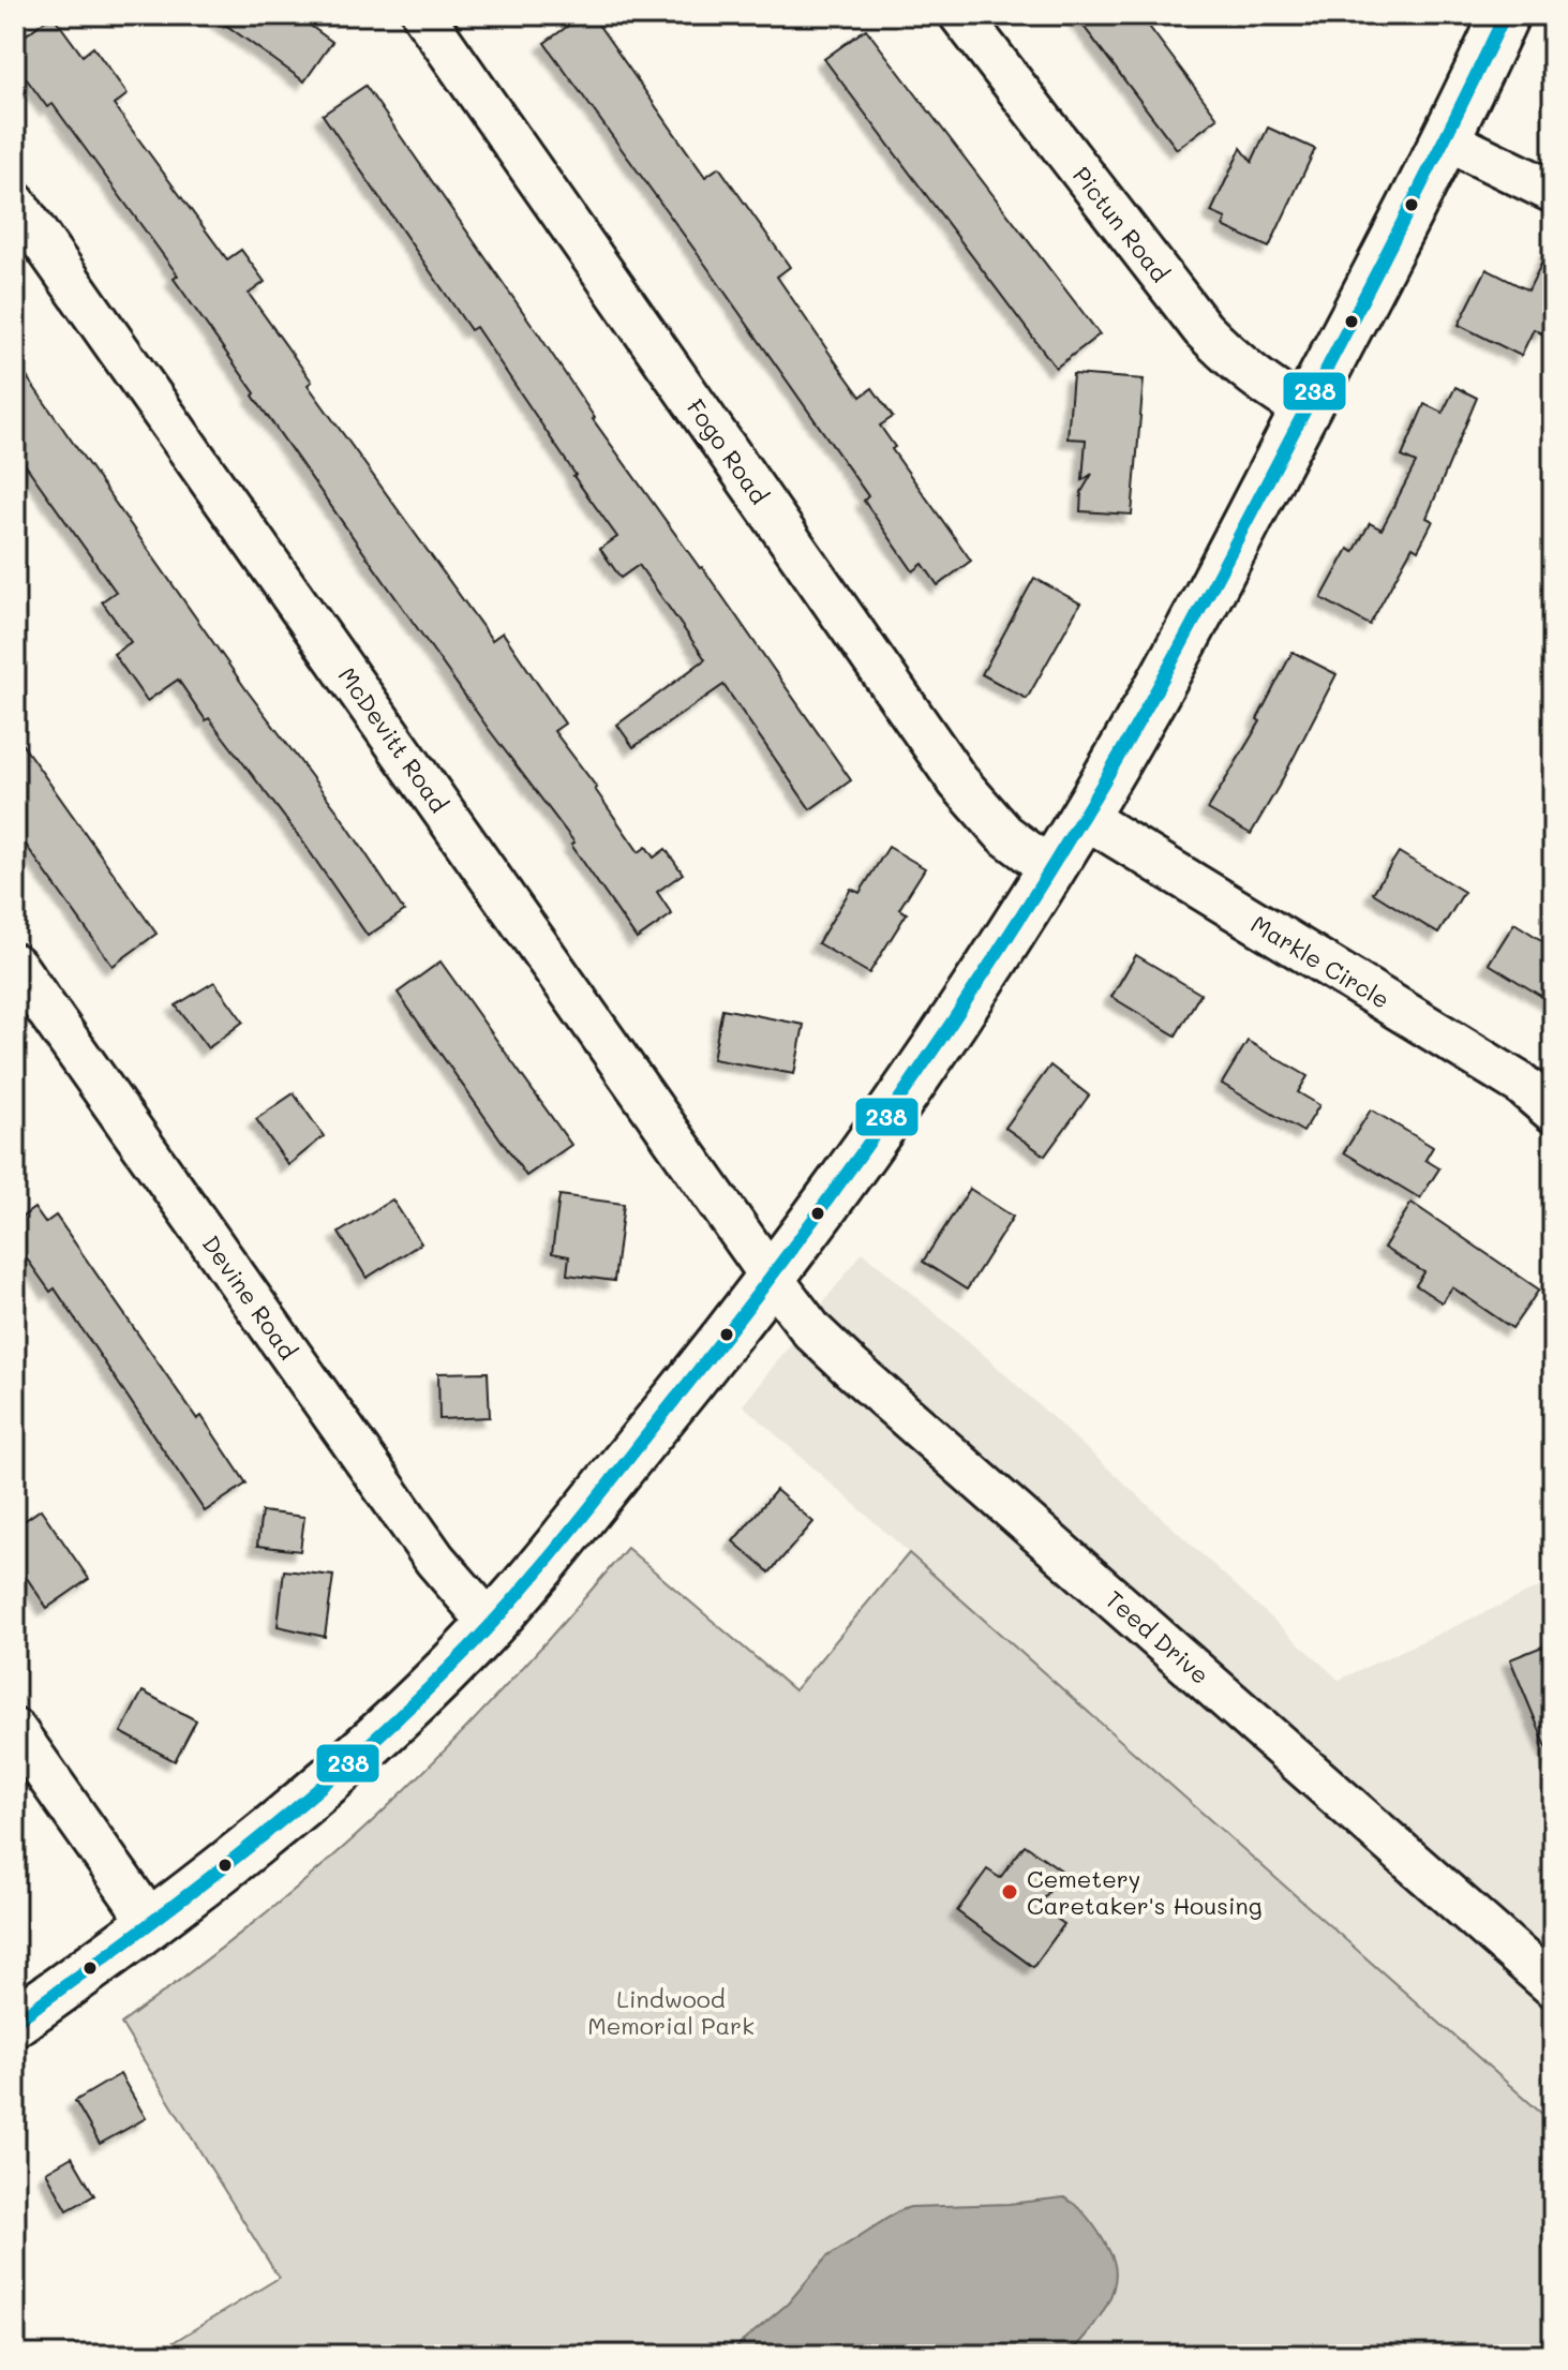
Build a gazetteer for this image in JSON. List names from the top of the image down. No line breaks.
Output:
{"streets":{"street":["Pictun Road","Fogo Road","McDevitt Road","Markle Circle","Devine Road","Teed Drive"]},"crossings":[["McDevitt Road","Teed Drive"]],"parks":["Lindwood Memorial Park"],"places":["Cemetery Caretaker's Housing"],"lines":["transit line 238"]}
